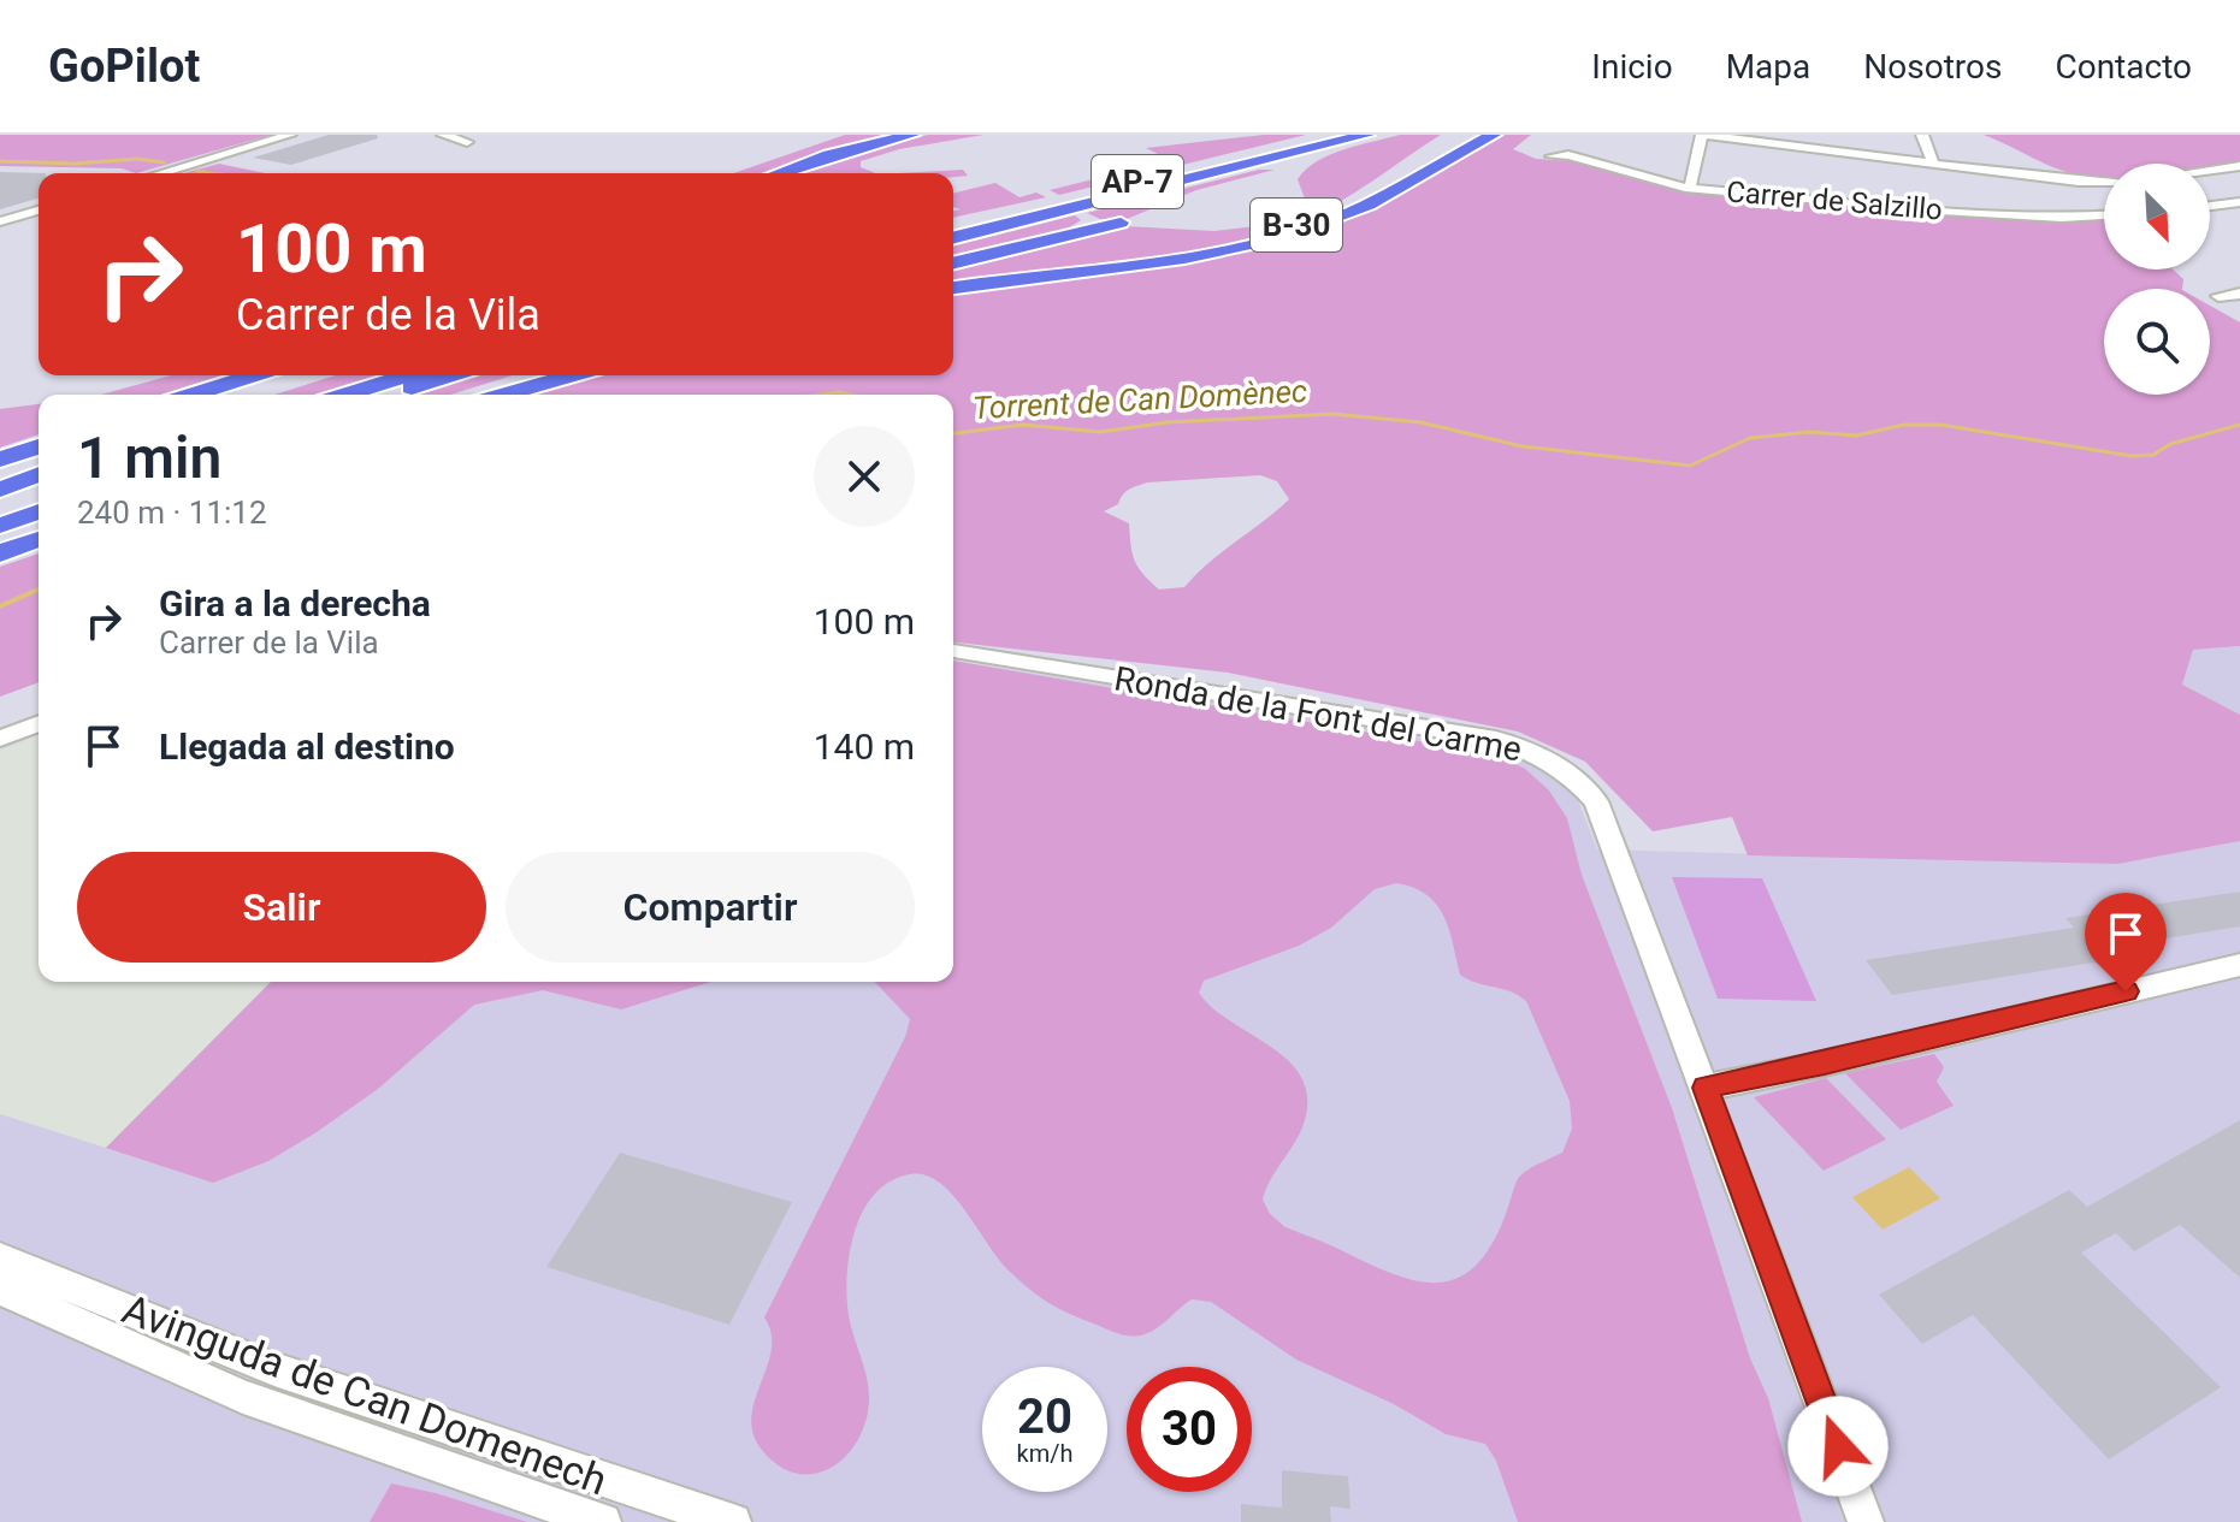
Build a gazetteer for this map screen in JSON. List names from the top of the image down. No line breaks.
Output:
{"streets":{"highway":["AP-7","B-30"],"street":["Carrer de Salzillo","Ronda de la Font del Carme","Avinguda de Can Domenech"]},"water":["Torrent de Can Domènec"],"north":"bottom right","page":{"header":"GoPilot","nav":["Inicio","Mapa","Nosotros","Contacto"],"turn":["100 m","Carrer de la Vila"],"heading":["1 min","240 m · 11:12"],"list":[{"name":"Gira a la derecha","note":"Carrer de la Vila","value":"100 m"},{"name":"Llegada al destino","value":"140 m"}],"buttons":["Salir","Compartir"],"speed":"20 km/h","limit":"30"}}
